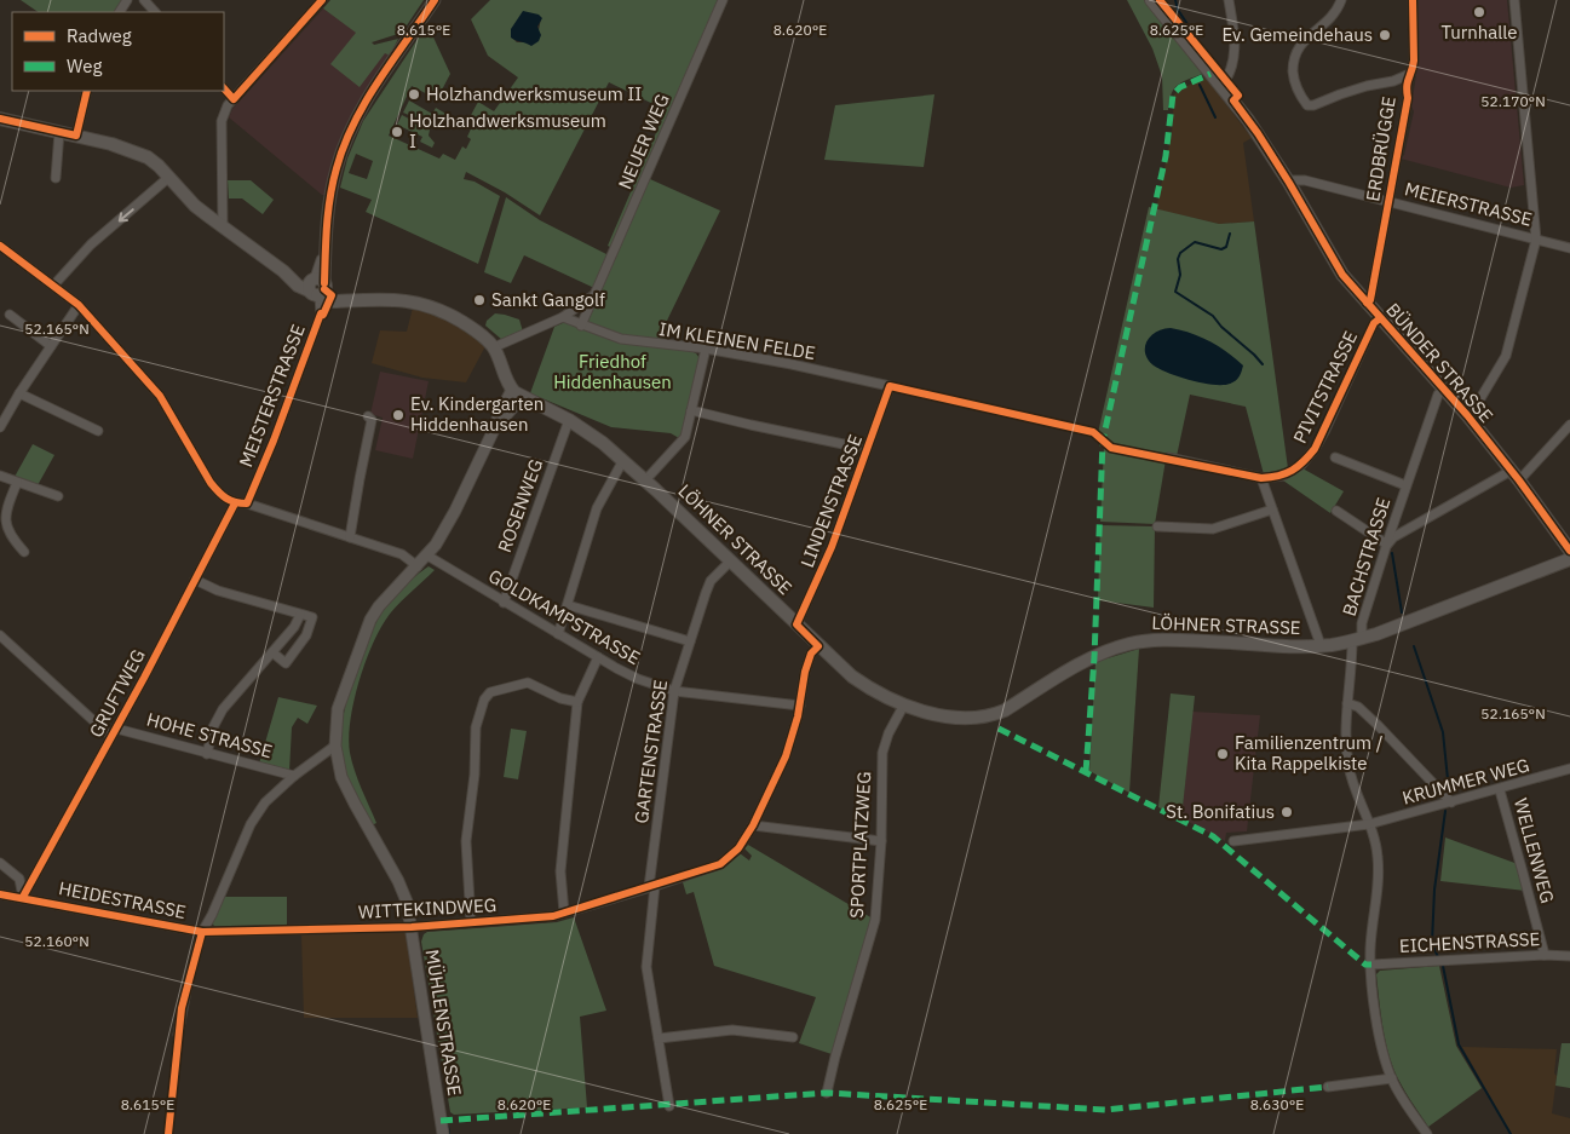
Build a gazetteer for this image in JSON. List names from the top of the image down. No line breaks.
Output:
{"streets":{"main road":["BÜNDER STRASSE","LÖHNER STRASSE"],"street":["NEUER WEG","ERDBRÜGGE","MEIERSTRASSE","IM KLEINEN FELDE","PIVITSTRASSE","MEISTERSTRASSE","LINDENSTRASSE","ROSENWEG","BACHSTRASSE","GOLDKAMPSTRASSE","GRUFTWEG","HOHE STRASSE","GARTENSTRASSE","KRUMMER WEG","SPORTPLATZWEG","WELLENWEG","HEIDESTRASSE","WITTEKINDWEG","EICHENSTRASSE","MÜHLENSTRASSE"]},"crossings":[["NEUER WEG","IM KLEINEN FELDE"],["ERDBRÜGGE","MEIERSTRASSE"],["ERDBRÜGGE","BÜNDER STRASSE"],["MEIERSTRASSE","BÜNDER STRASSE"],["IM KLEINEN FELDE","LINDENSTRASSE"],["BÜNDER STRASSE","PIVITSTRASSE"],["BÜNDER STRASSE","BACHSTRASSE"],["LINDENSTRASSE","LÖHNER STRASSE"],["ROSENWEG","LÖHNER STRASSE"],["ROSENWEG","GOLDKAMPSTRASSE"],["LÖHNER STRASSE","BACHSTRASSE"],["LÖHNER STRASSE","GARTENSTRASSE"],["LÖHNER STRASSE","SPORTPLATZWEG"],["LÖHNER STRASSE","WITTEKINDWEG"],["LÖHNER STRASSE","MÜHLENSTRASSE"],["BACHSTRASSE","KRUMMER WEG"],["BACHSTRASSE","EICHENSTRASSE"],["GOLDKAMPSTRASSE","GARTENSTRASSE"],["GOLDKAMPSTRASSE","WITTEKINDWEG"],["GOLDKAMPSTRASSE","MÜHLENSTRASSE"],["GRUFTWEG","HOHE STRASSE"],["GRUFTWEG","HEIDESTRASSE"],["HOHE STRASSE","HEIDESTRASSE"],["GARTENSTRASSE","WITTEKINDWEG"],["KRUMMER WEG","WELLENWEG"],["WELLENWEG","EICHENSTRASSE"],["HEIDESTRASSE","WITTEKINDWEG"],["HEIDESTRASSE","MÜHLENSTRASSE"],["WITTEKINDWEG","MÜHLENSTRASSE"]],"parks":["Friedhof Hiddenhausen"],"places":["Turnhalle","Ev. Gemeindehaus","Holzhandwerksmuseum II","Holzhandwerksmuseum I","Sankt Gangolf","Ev. Kindergarten Hiddenhausen","Familienzentrum / Kita Rappelkiste","St. Bonifatius"],"legend":["Radweg","Weg"],"coordinates":["8.615°E","8.620°E","8.625°E","52.170°N","52.165°N","52.160°N","8.630°E"]}
